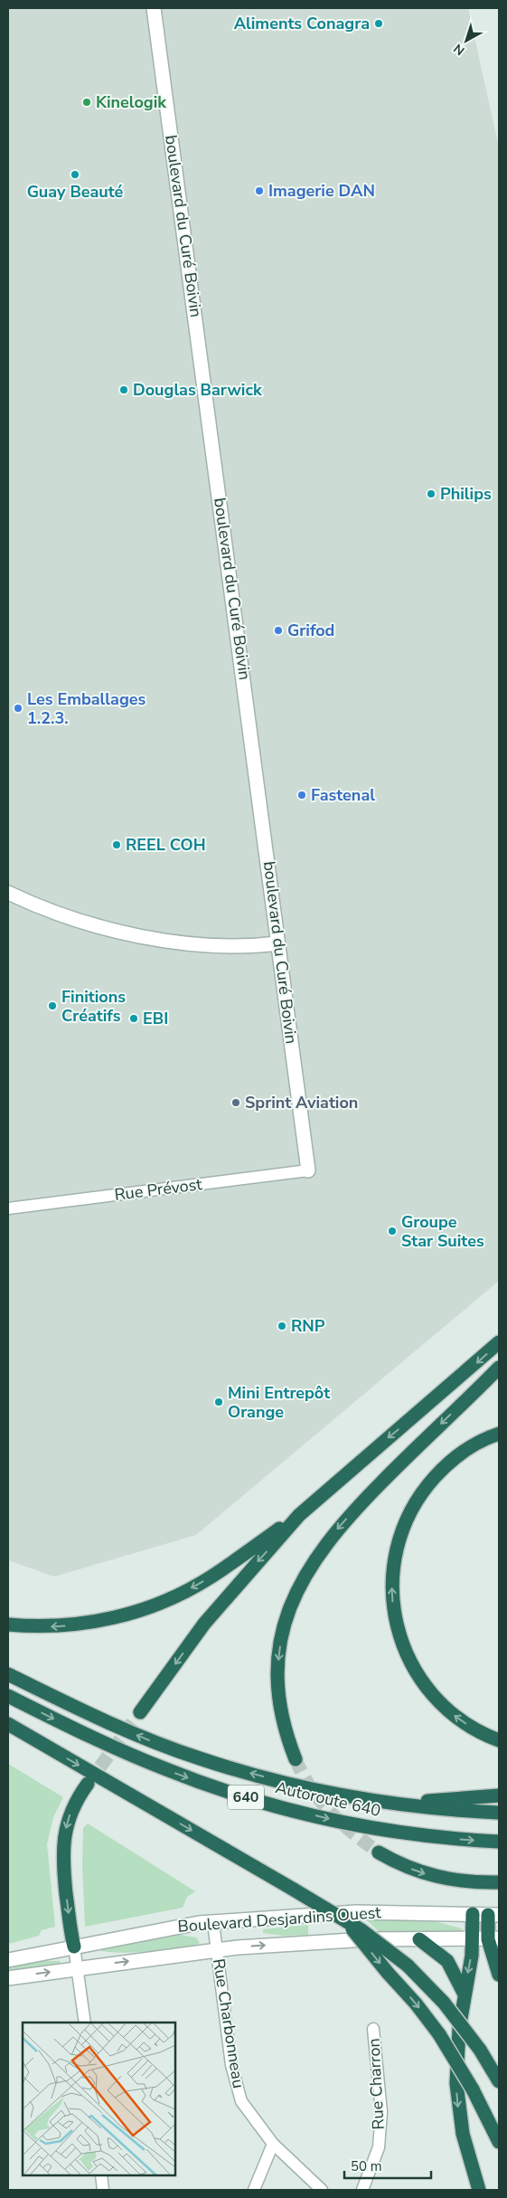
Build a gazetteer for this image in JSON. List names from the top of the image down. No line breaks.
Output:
{"streets":{"highway":["640","Autoroute 640"],"street":["boulevard du Curé Boivin","Rue Prévost","Boulevard Desjardins Ouest","Rue Charbonneau","Rue Charron"]},"crossings":[["boulevard du Curé Boivin","Rue Prévost"],["Boulevard Desjardins Ouest","Rue Charbonneau"]],"places":["Aliments Conagra","Kinelogik","Guay Beauté","Imagerie DAN","Douglas Barwick","Philips","Grifod","Les Emballages 1.2.3.","Fastenal","REEL COH","Finitions Créatifs","EBI","Sprint Aviation","Groupe Star Suites","RNP","Mini Entrepôt Orange"],"scale_bar":"50 m","north":"bottom left"}
